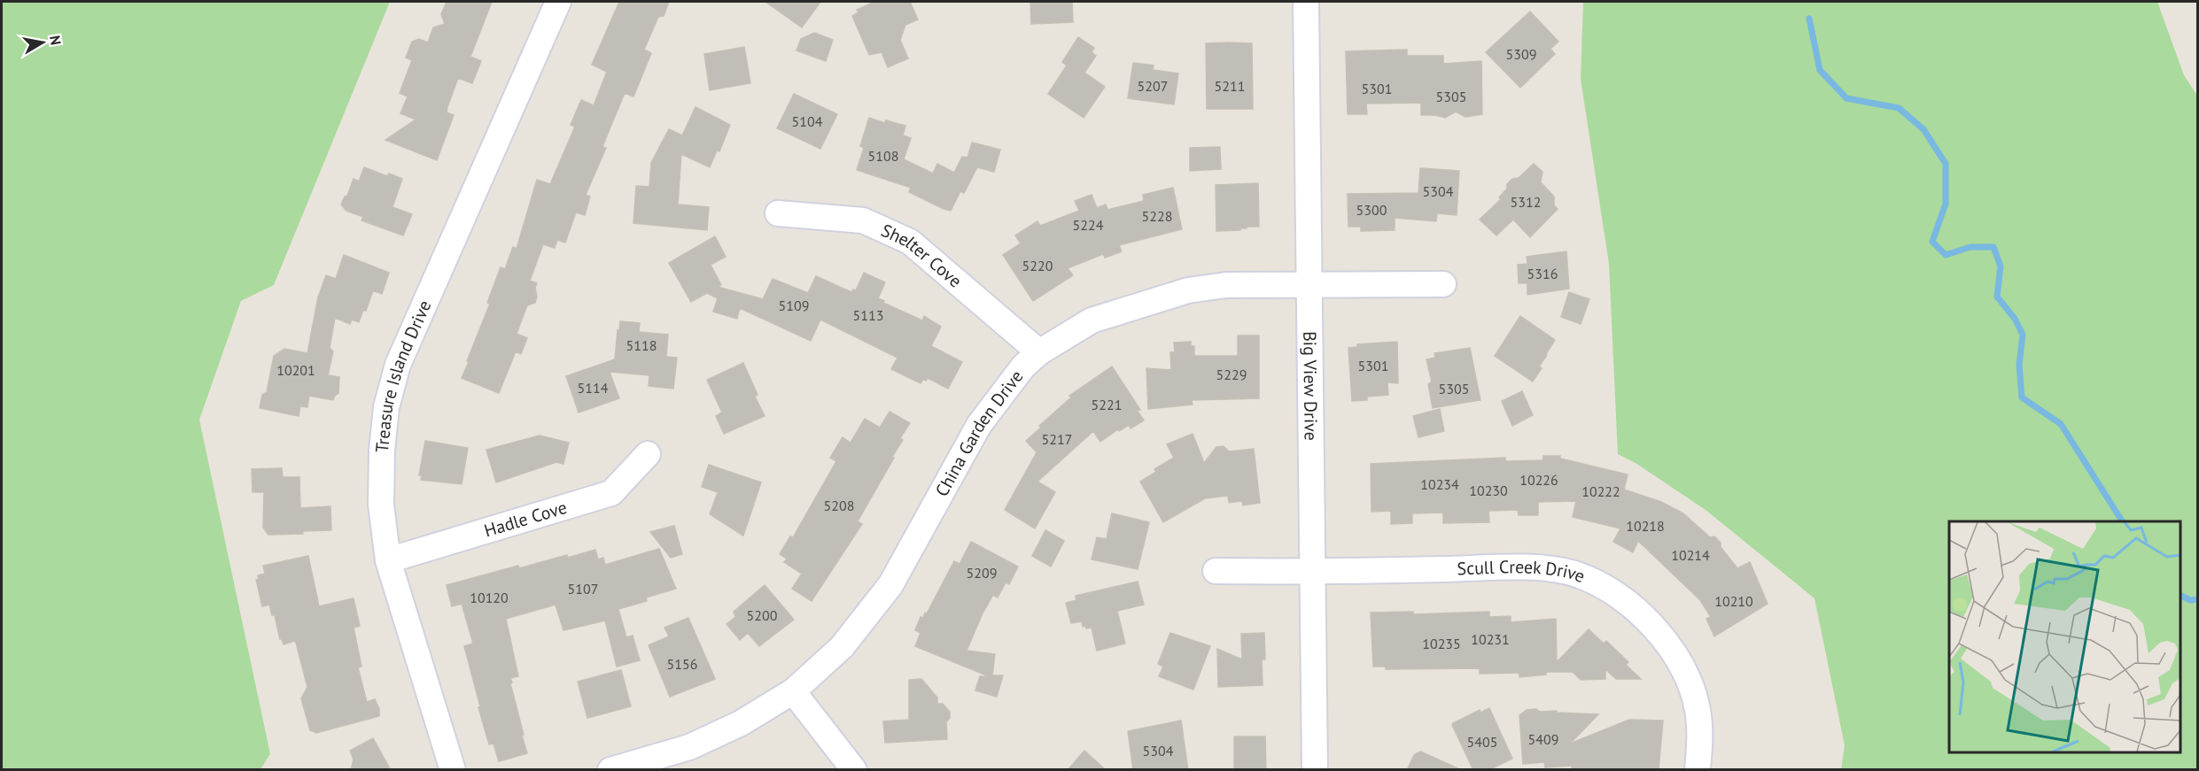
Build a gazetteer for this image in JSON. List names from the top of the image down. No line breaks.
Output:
{"streets":{"street":["Shelter Cove","Treasure Island Drive","Big View Drive","China Garden Drive","Hadle Cove","Scull Creek Drive"]},"crossings":[["Shelter Cove","China Garden Drive"],["Treasure Island Drive","Hadle Cove"],["Big View Drive","China Garden Drive"],["Big View Drive","Scull Creek Drive"]],"house_numbers":["5309","5207","5211","5301","5305","5104","5108","5304","5312","5300","5228","5224","5220","5316","5109","5113","5118","5301","10201","5229","5114","5305","5221","5217","10226","10234","10230","10222","5208","10218","10214","5209","5107","10120","10210","5200","10231","10235","5156","5409","5405","5304"],"north":"right"}
